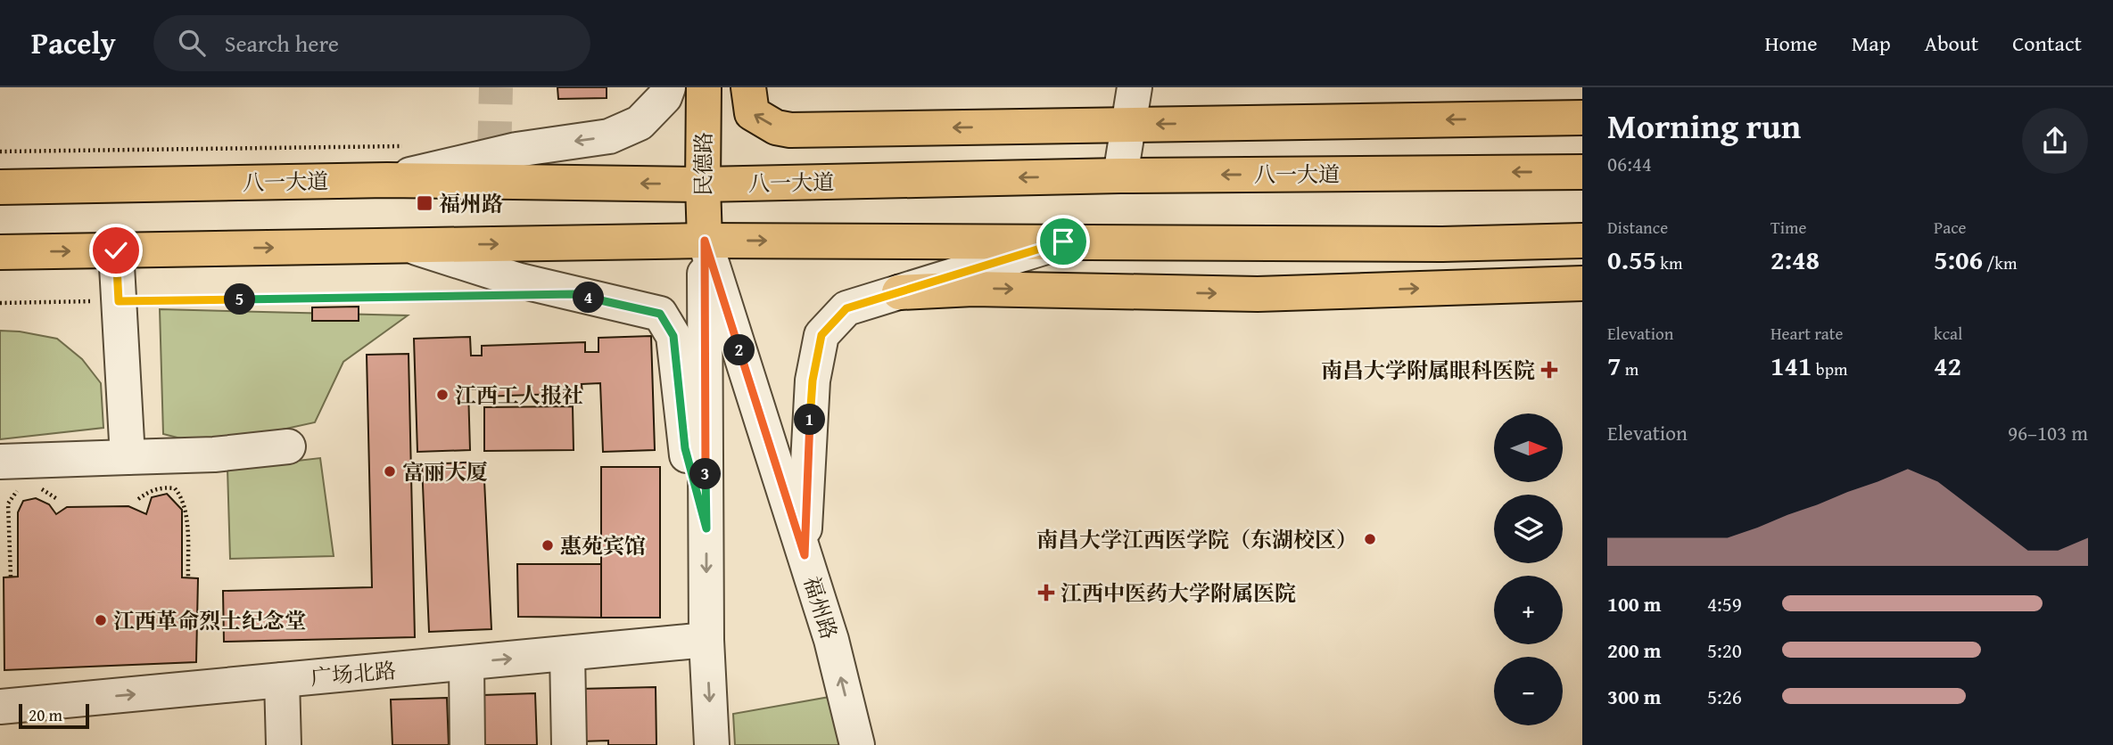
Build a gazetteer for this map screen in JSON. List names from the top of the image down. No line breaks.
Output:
{"streets":{"main road":["民德路","八一大道"],"street":["福州路","广场北路"]},"crossings":[["民德路","八一大道"],["民德路","福州路"]],"places":{"transit":["福州路"],"health":["南昌大学附属眼科医院","江西中医药大学附属医院"],"other":["江西工人报社","富丽大厦","南昌大学江西医学院（东湖校区）","惠苑宾馆","江西革命烈士纪念堂"]},"scale_bar":"20 m","north":"right","page":{"header":"Pacely","search":"Search here","nav":["Home","Map","About","Contact"],"heading":["Morning run","06:44"],"stats":[["Distance","0.55 km"],["Time","2:48"],["Pace","5:06 /km"],["Elevation","7 m"],["Heart rate","141 bpm"],["kcal","42"]],"pins":["4","5","2","1","3"],"chart":["Elevation","96–103 m"],"map_buttons":["+","−"],"list":[{"name":"100 m","note":"4:59"},{"name":"200 m","note":"5:20"},{"name":"300 m","note":"5:26"}],"scale":"20 m"}}
